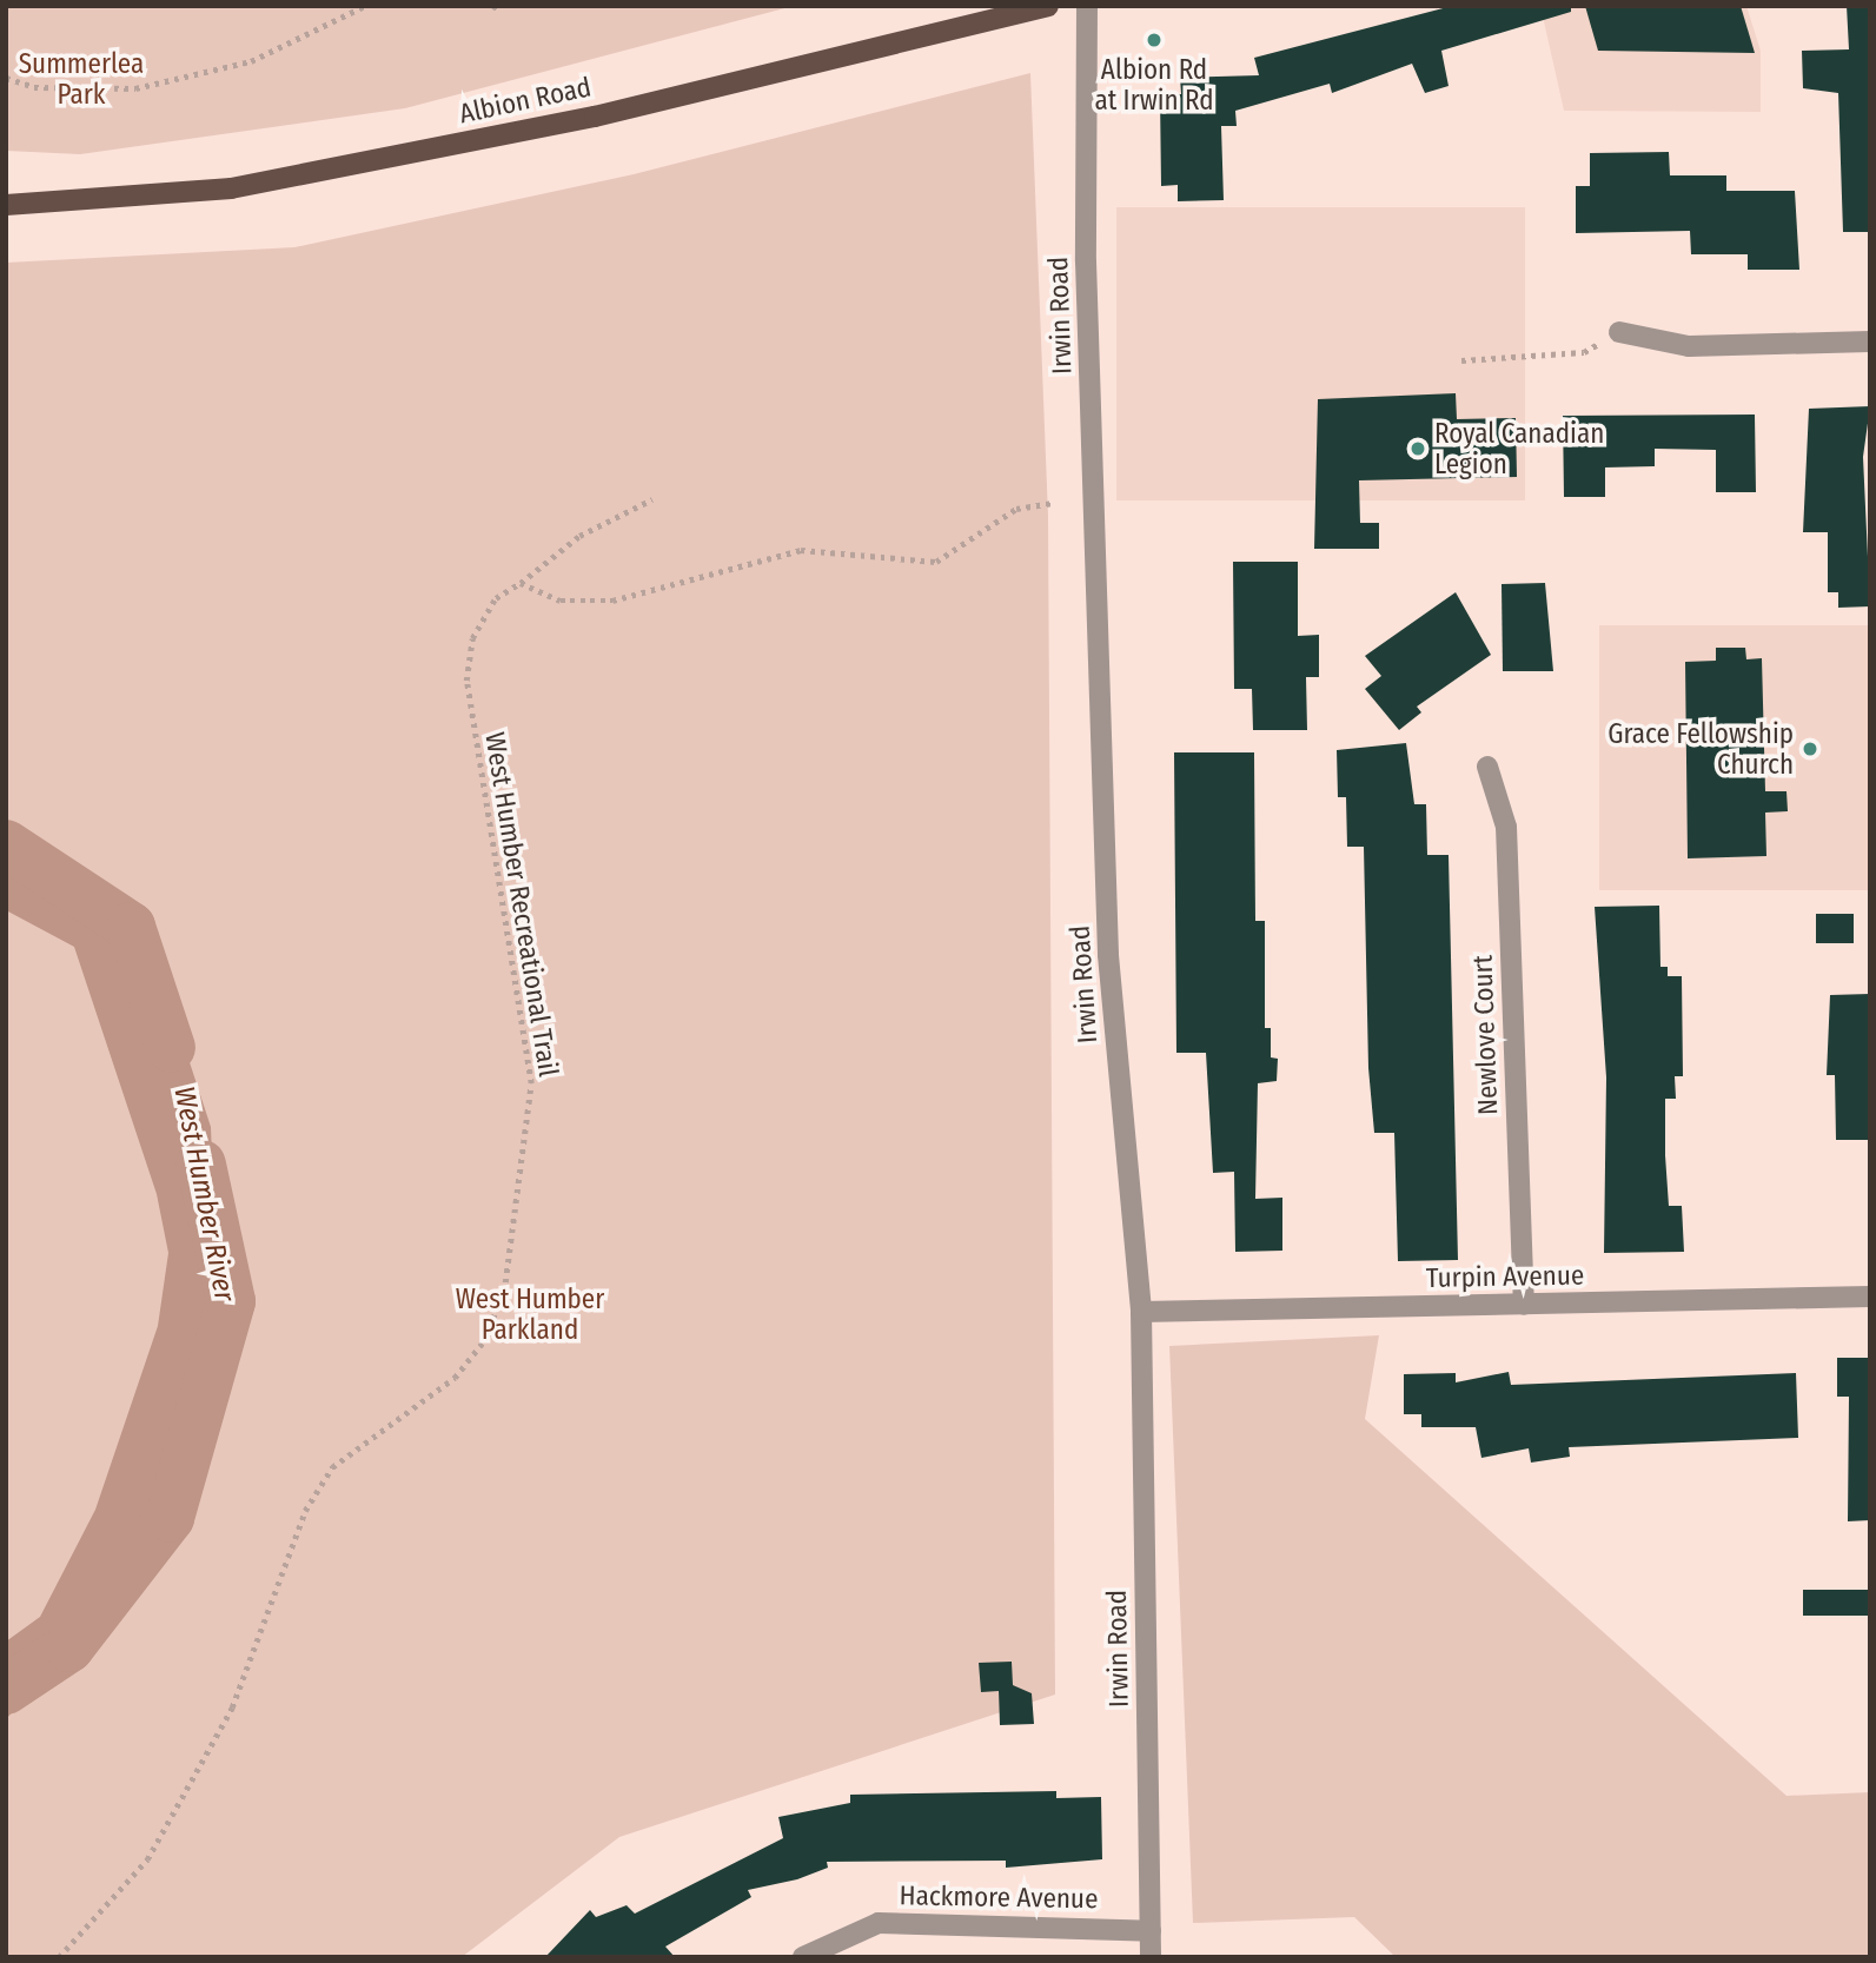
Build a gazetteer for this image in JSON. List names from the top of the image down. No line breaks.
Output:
{"streets":{"main road":["Albion Road"],"street":["Irwin Road","Newlove Court","Turpin Avenue","Hackmore Avenue"],"path":["West Humber Recreational Trail"]},"crossings":[["Irwin Road","Turpin Avenue"],["Irwin Road","Hackmore Avenue"],["Newlove Court","Turpin Avenue"]],"water":["West Humber River"],"parks":["Summerlea Park","West Humber Parkland"],"places":["Albion Rd at Irwin Rd","Royal Canadian Legion","Grace Fellowship Church"]}
